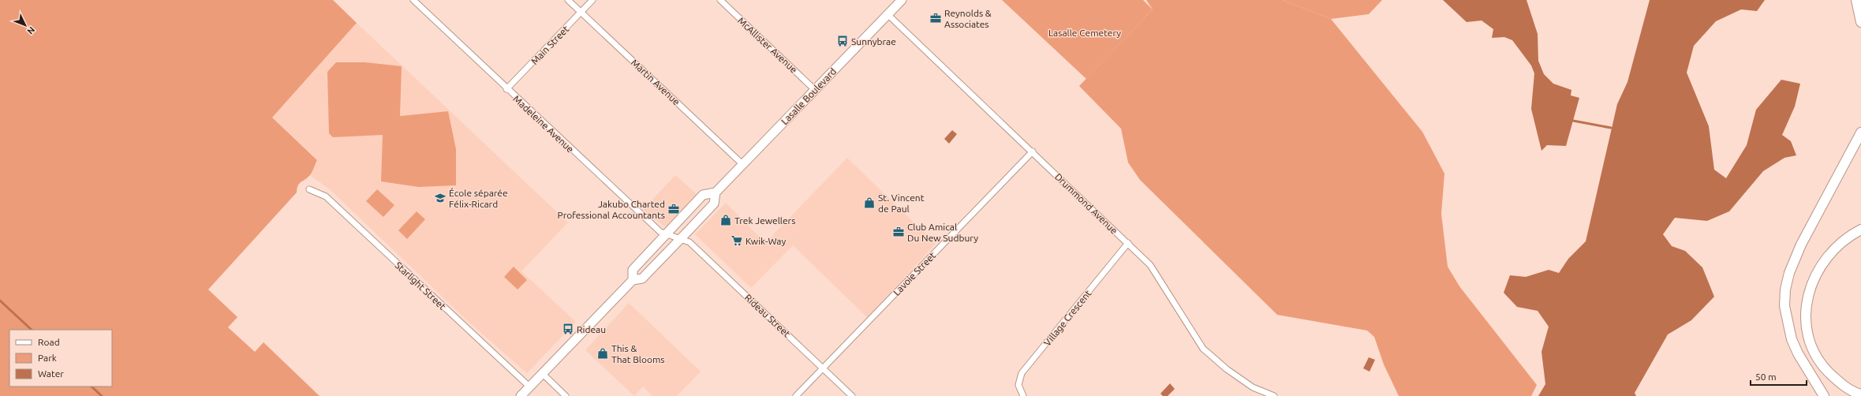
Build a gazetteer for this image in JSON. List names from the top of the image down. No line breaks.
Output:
{"streets":{"main road":["Lasalle Boulevard"],"street":["Main Street","McAllister Avenue","Martin Avenue","Madeleine Avenue","Drummond Avenue","Lavoie Street","Starlight Street","Rideau Street","Village Crescent"]},"crossings":[["Main Street","Martin Avenue"],["Main Street","Madeleine Avenue"],["McAllister Avenue","Lasalle Boulevard"],["Martin Avenue","Lasalle Boulevard"],["Lasalle Boulevard","Madeleine Avenue"],["Lasalle Boulevard","Drummond Avenue"],["Lasalle Boulevard","Starlight Street"],["Lasalle Boulevard","Rideau Street"],["Madeleine Avenue","Rideau Street"],["Drummond Avenue","Lavoie Street"],["Drummond Avenue","Village Crescent"],["Lavoie Street","Rideau Street"]],"parks":["Lasalle Cemetery"],"places":{"office":["Reynolds & Associates","Jakubo Charted Professional Accountants","Club Amical Du New Sudbury"],"bus stop":["Sunnybrae","Rideau"],"school or university":["École séparée Félix-Ricard"],"shop":["St. Vincent de Paul","Trek Jewellers","This & That Blooms"],"supermarket":["Kwik-Way"]},"legend":["Road","Park","Water"],"scale_bar":"50 m","north":"bottom right"}
